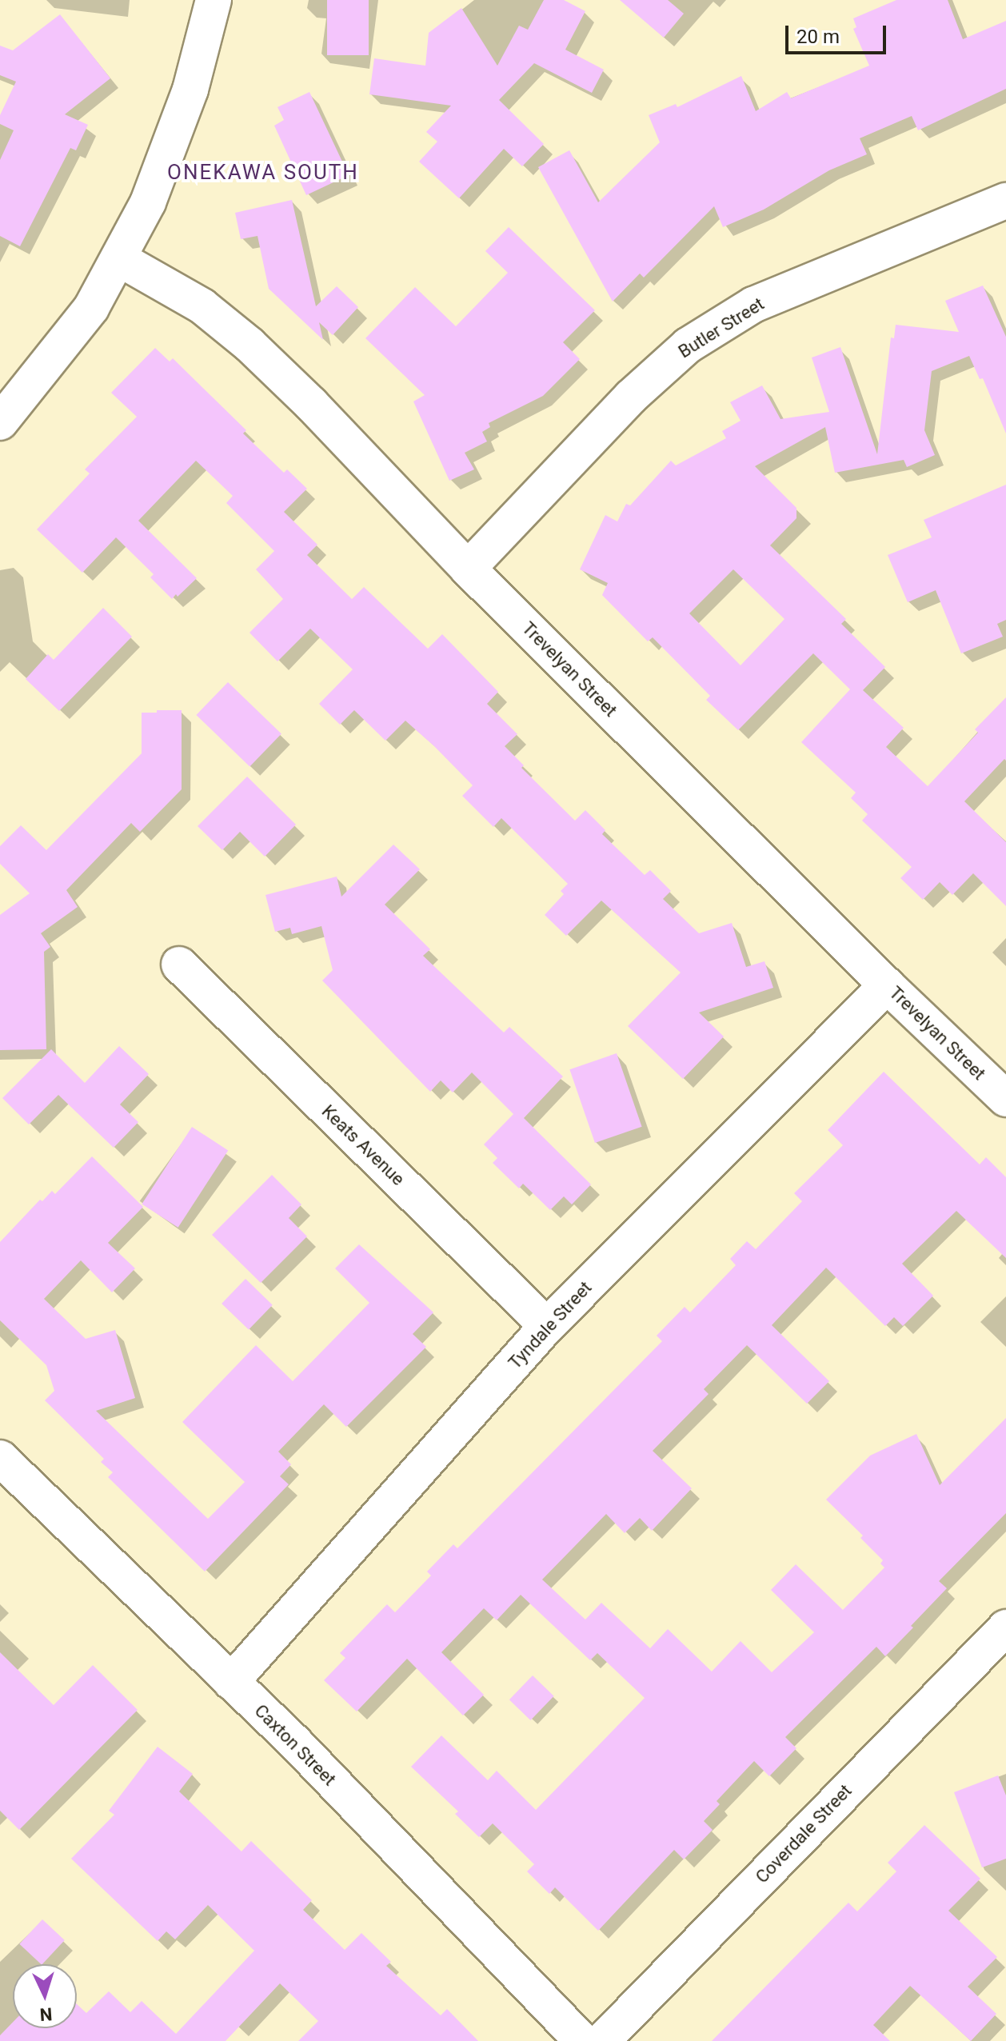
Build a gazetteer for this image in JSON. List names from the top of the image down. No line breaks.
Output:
{"streets":{"street":["Butler Street","Trevelyan Street","Keats Avenue","Tyndale Street","Caxton Street","Coverdale Street"]},"crossings":[["Butler Street","Trevelyan Street"],["Trevelyan Street","Tyndale Street"],["Keats Avenue","Tyndale Street"],["Tyndale Street","Caxton Street"]],"districts":["ONEKAWA SOUTH"],"scale_bar":"20 m","north":"bottom"}
